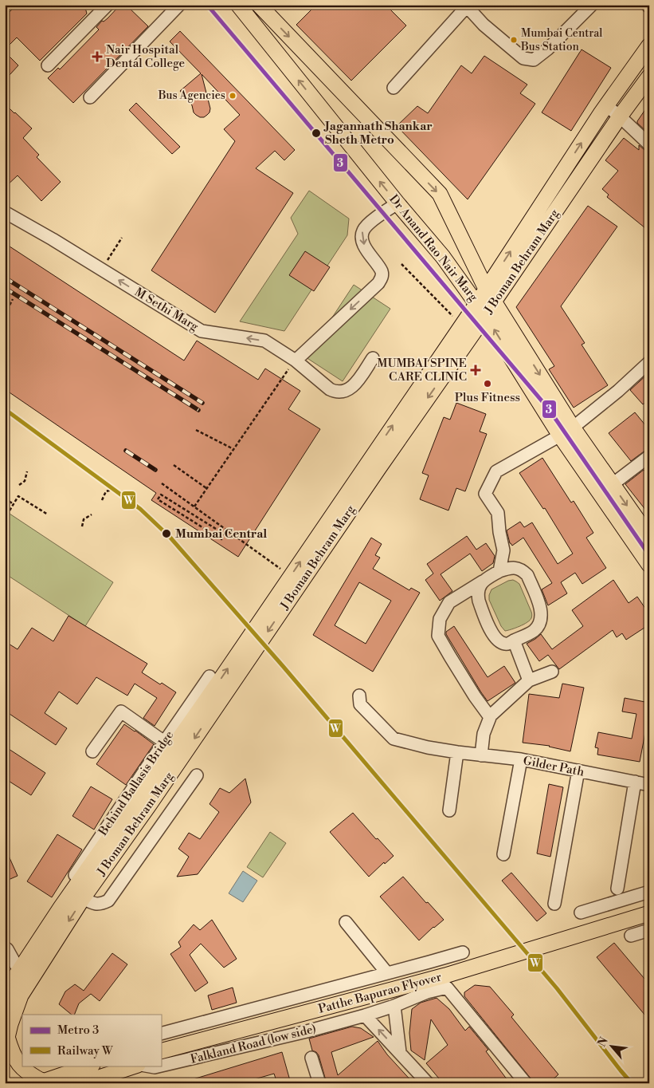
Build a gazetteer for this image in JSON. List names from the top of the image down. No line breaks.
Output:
{"streets":{"main road":["Dr Anand Rao Nair Marg","J Boman Behram Marg","Patthe Bapurao Flyover"],"street":["M Sethi Marg","Gilder Path","Behind Ballasis Bridge","Falkland Road (low side)"]},"crossings":[["Dr Anand Rao Nair Marg","J Boman Behram Marg"],["J Boman Behram Marg","Behind Ballasis Bridge"]],"one_way":["M Sethi Marg"],"places":{"other":["Mumbai Central Bus Station","Bus Agencies","Jagannath Shankar Sheth Metro","Plus Fitness","Mumbai Central"],"health":["Nair Hospital Dental College","MUMBAI SPINE CARE CLINIC"]},"lines":["metro line 3","rail line W"],"legend":["Metro 3","Railway W"],"north":"top left"}
